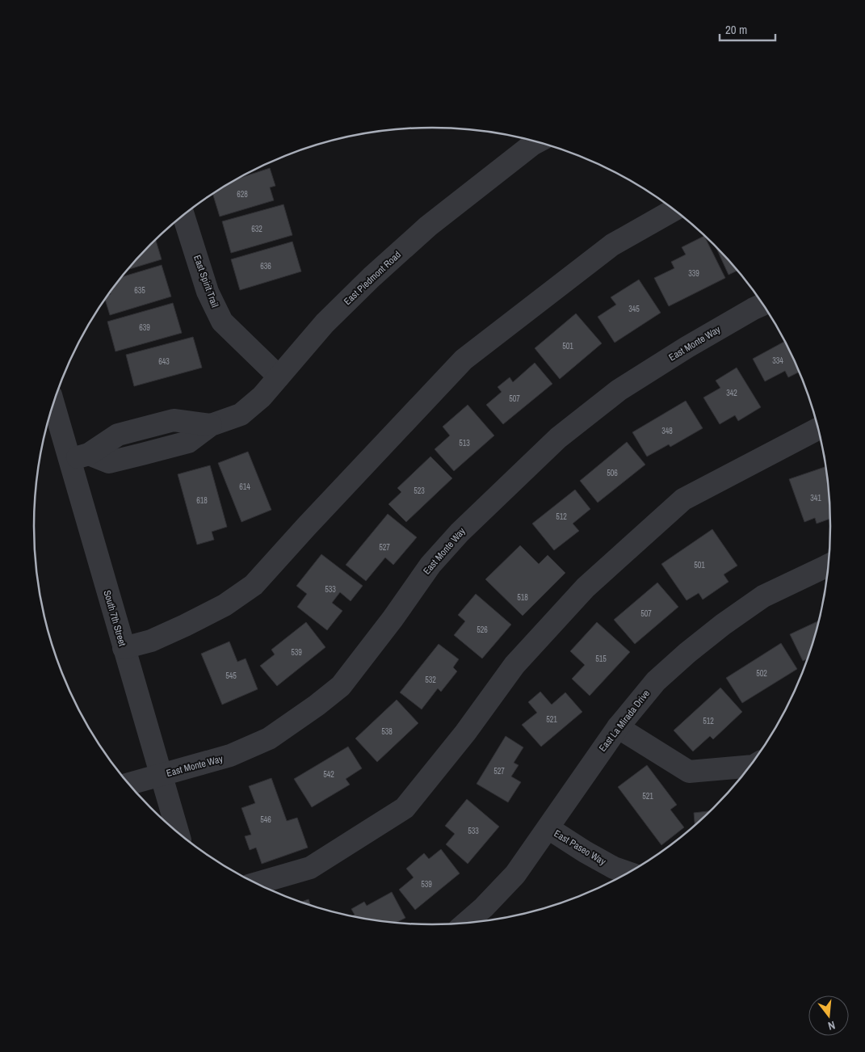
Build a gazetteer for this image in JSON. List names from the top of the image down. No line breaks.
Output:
{"streets":{"street":["East Piedmont Road","East Spirit Trail","East Monte Way","South 7th Street","East La Mirada Drive","East Paseo Way"]},"crossings":[["East Piedmont Road","East Spirit Trail"],["East Piedmont Road","South 7th Street"],["East Monte Way","South 7th Street"],["East La Mirada Drive","East Paseo Way"]],"house_numbers":["628","632","636","339","635","345","639","501","334","643","342","507","348","513","506","614","523","341","618","512","527","501","533","518","507","526","539","515","502","545","532","521","512","538","527","542","521","546","533","539"],"scale_bar":"20 m","north":"bottom"}
